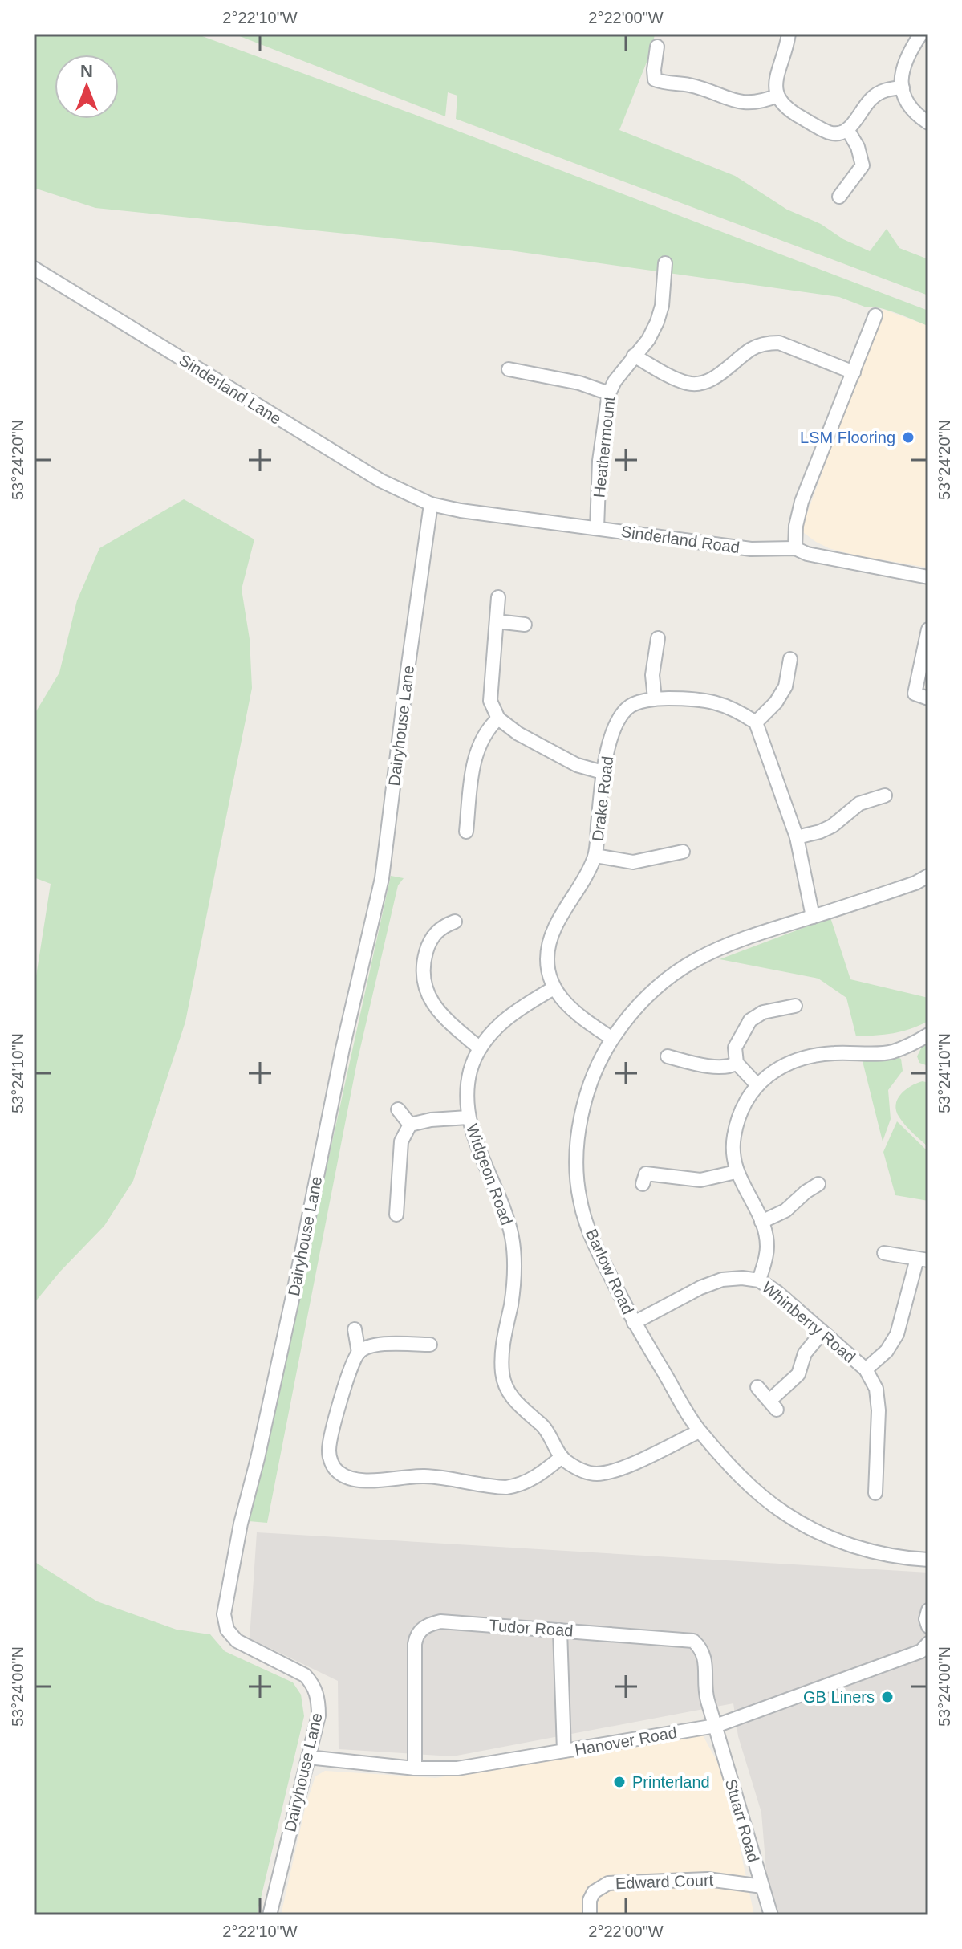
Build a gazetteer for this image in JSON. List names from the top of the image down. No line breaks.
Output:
{"streets":{"street":["Sinderland Lane","Heathermount","Sinderland Road","Dairyhouse Lane","Drake Road","Widgeon Road","Barlow Road","Whinberry Road","Tudor Road","Hanover Road","Stuart Road","Edward Court"]},"crossings":[["Sinderland Lane","Sinderland Road"],["Sinderland Lane","Dairyhouse Lane"],["Heathermount","Sinderland Road"],["Sinderland Road","Dairyhouse Lane"],["Dairyhouse Lane","Hanover Road"],["Drake Road","Widgeon Road"],["Drake Road","Barlow Road"],["Barlow Road","Whinberry Road"],["Tudor Road","Hanover Road"],["Tudor Road","Stuart Road"],["Hanover Road","Stuart Road"],["Stuart Road","Edward Court"]],"places":["LSM Flooring","GB Liners","Printerland"],"north":"top","coordinates":["2°22'10\"W","2°22'00\"W","53°24'20\"N","53°24'10\"N","53°24'00\"N"]}
